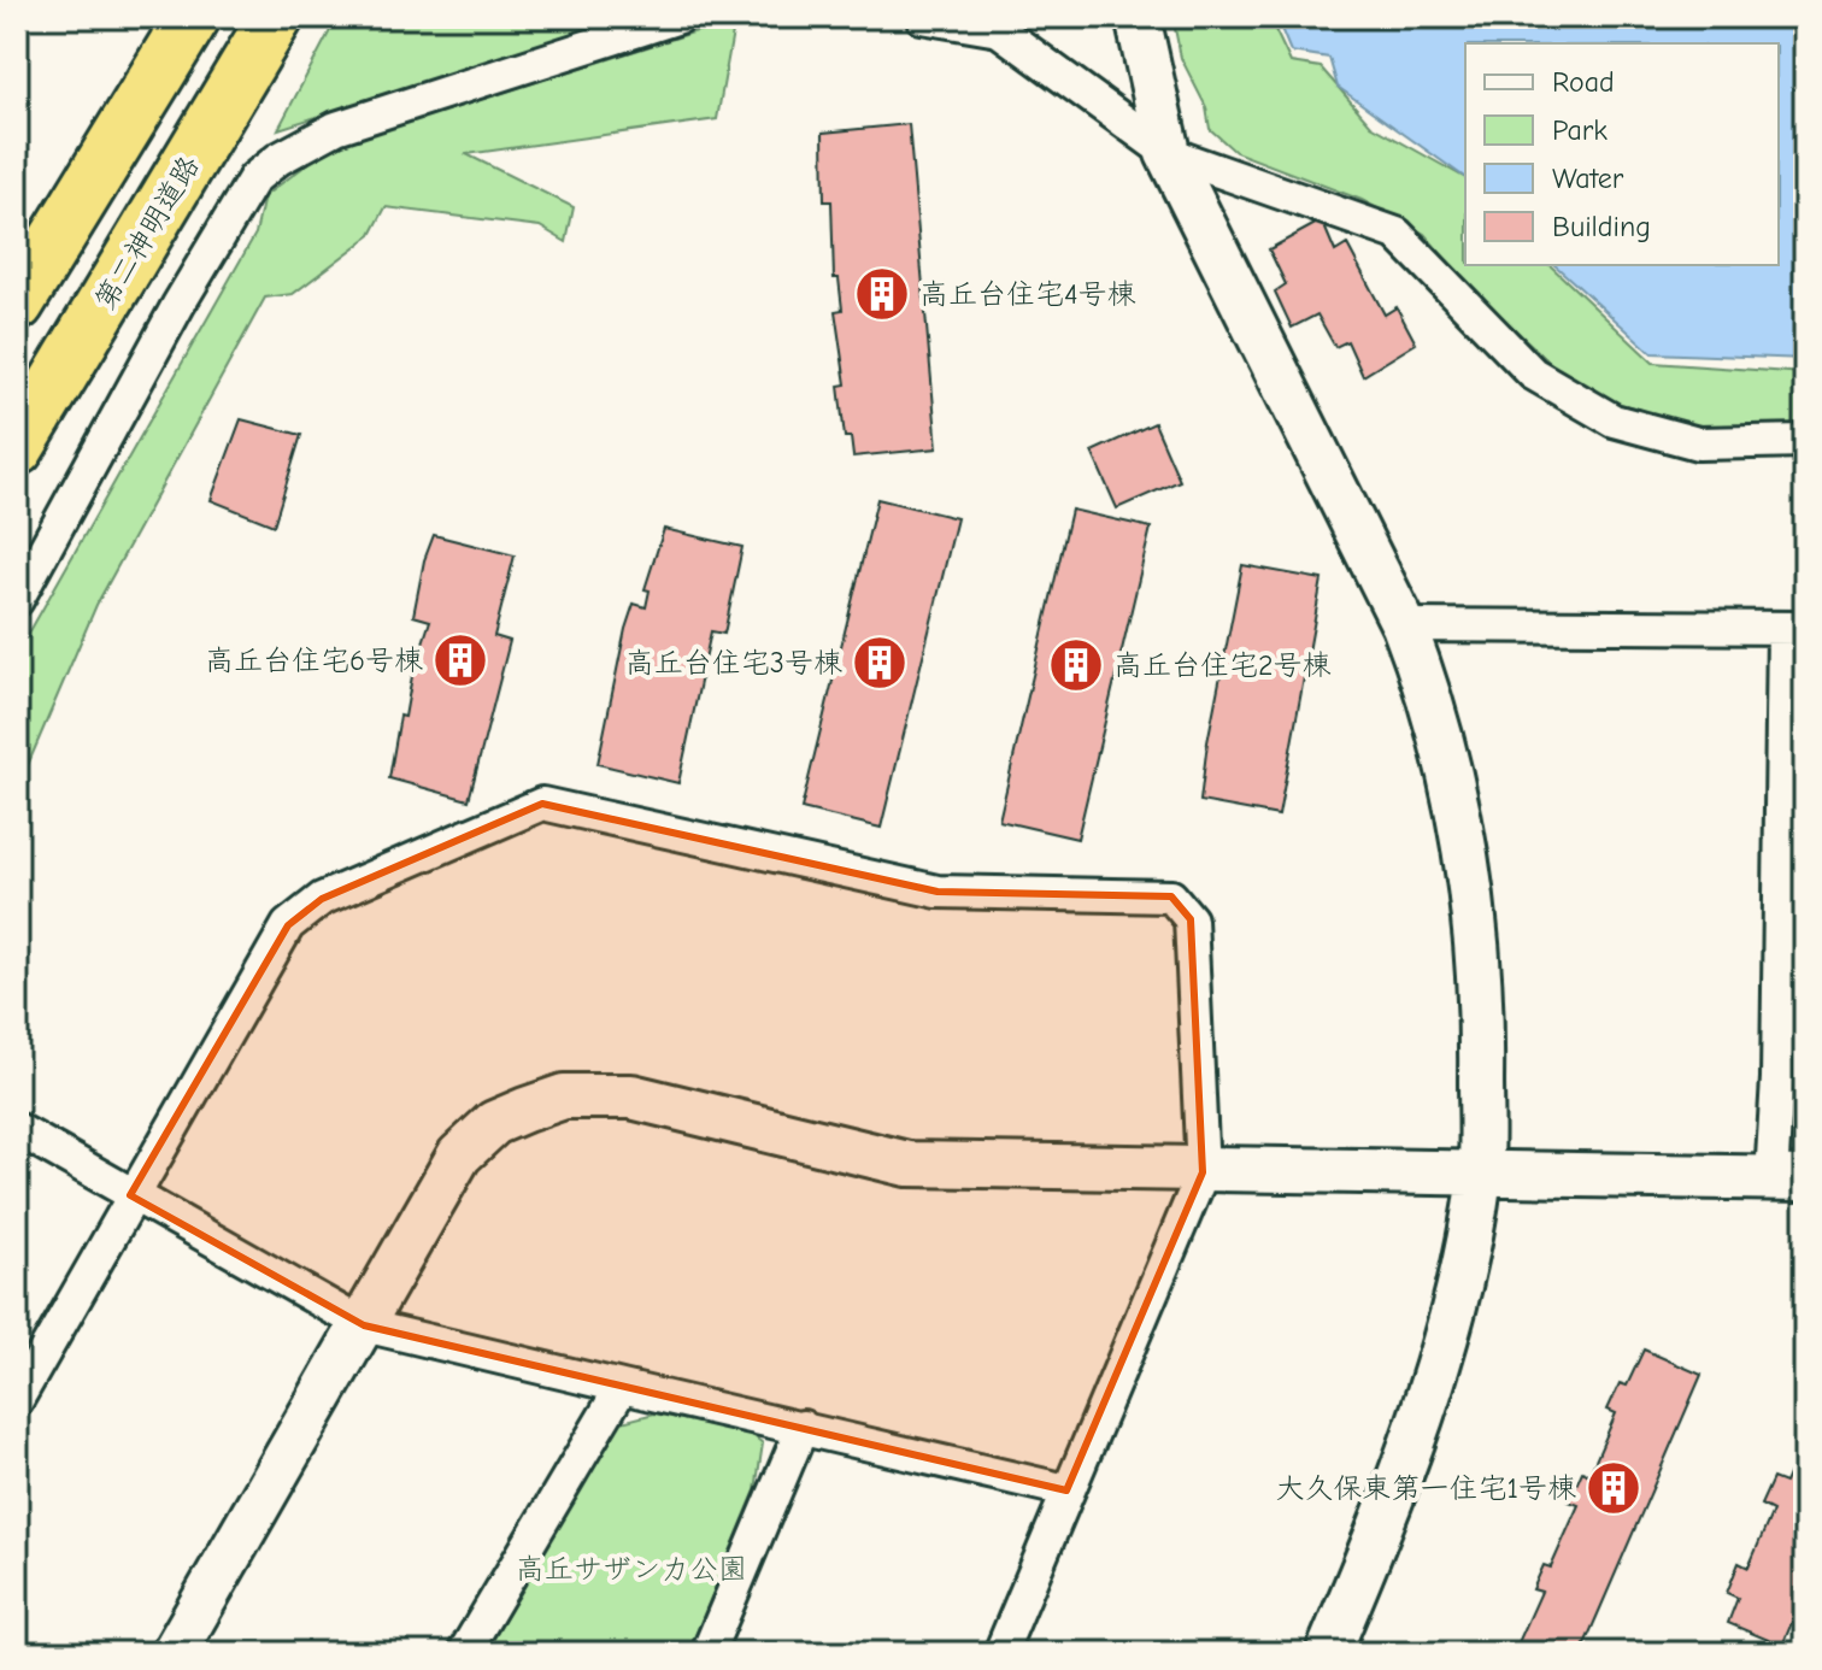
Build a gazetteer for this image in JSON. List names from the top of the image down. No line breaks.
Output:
{"streets":{"highway":["第二神明道路"]},"parks":["高丘サザンカ公園"],"places":{"building":["高丘台住宅4号棟","高丘台住宅6号棟","高丘台住宅3号棟","高丘台住宅2号棟","大久保東第一住宅1号棟"]},"legend":["Road","Park","Water","Building"]}
